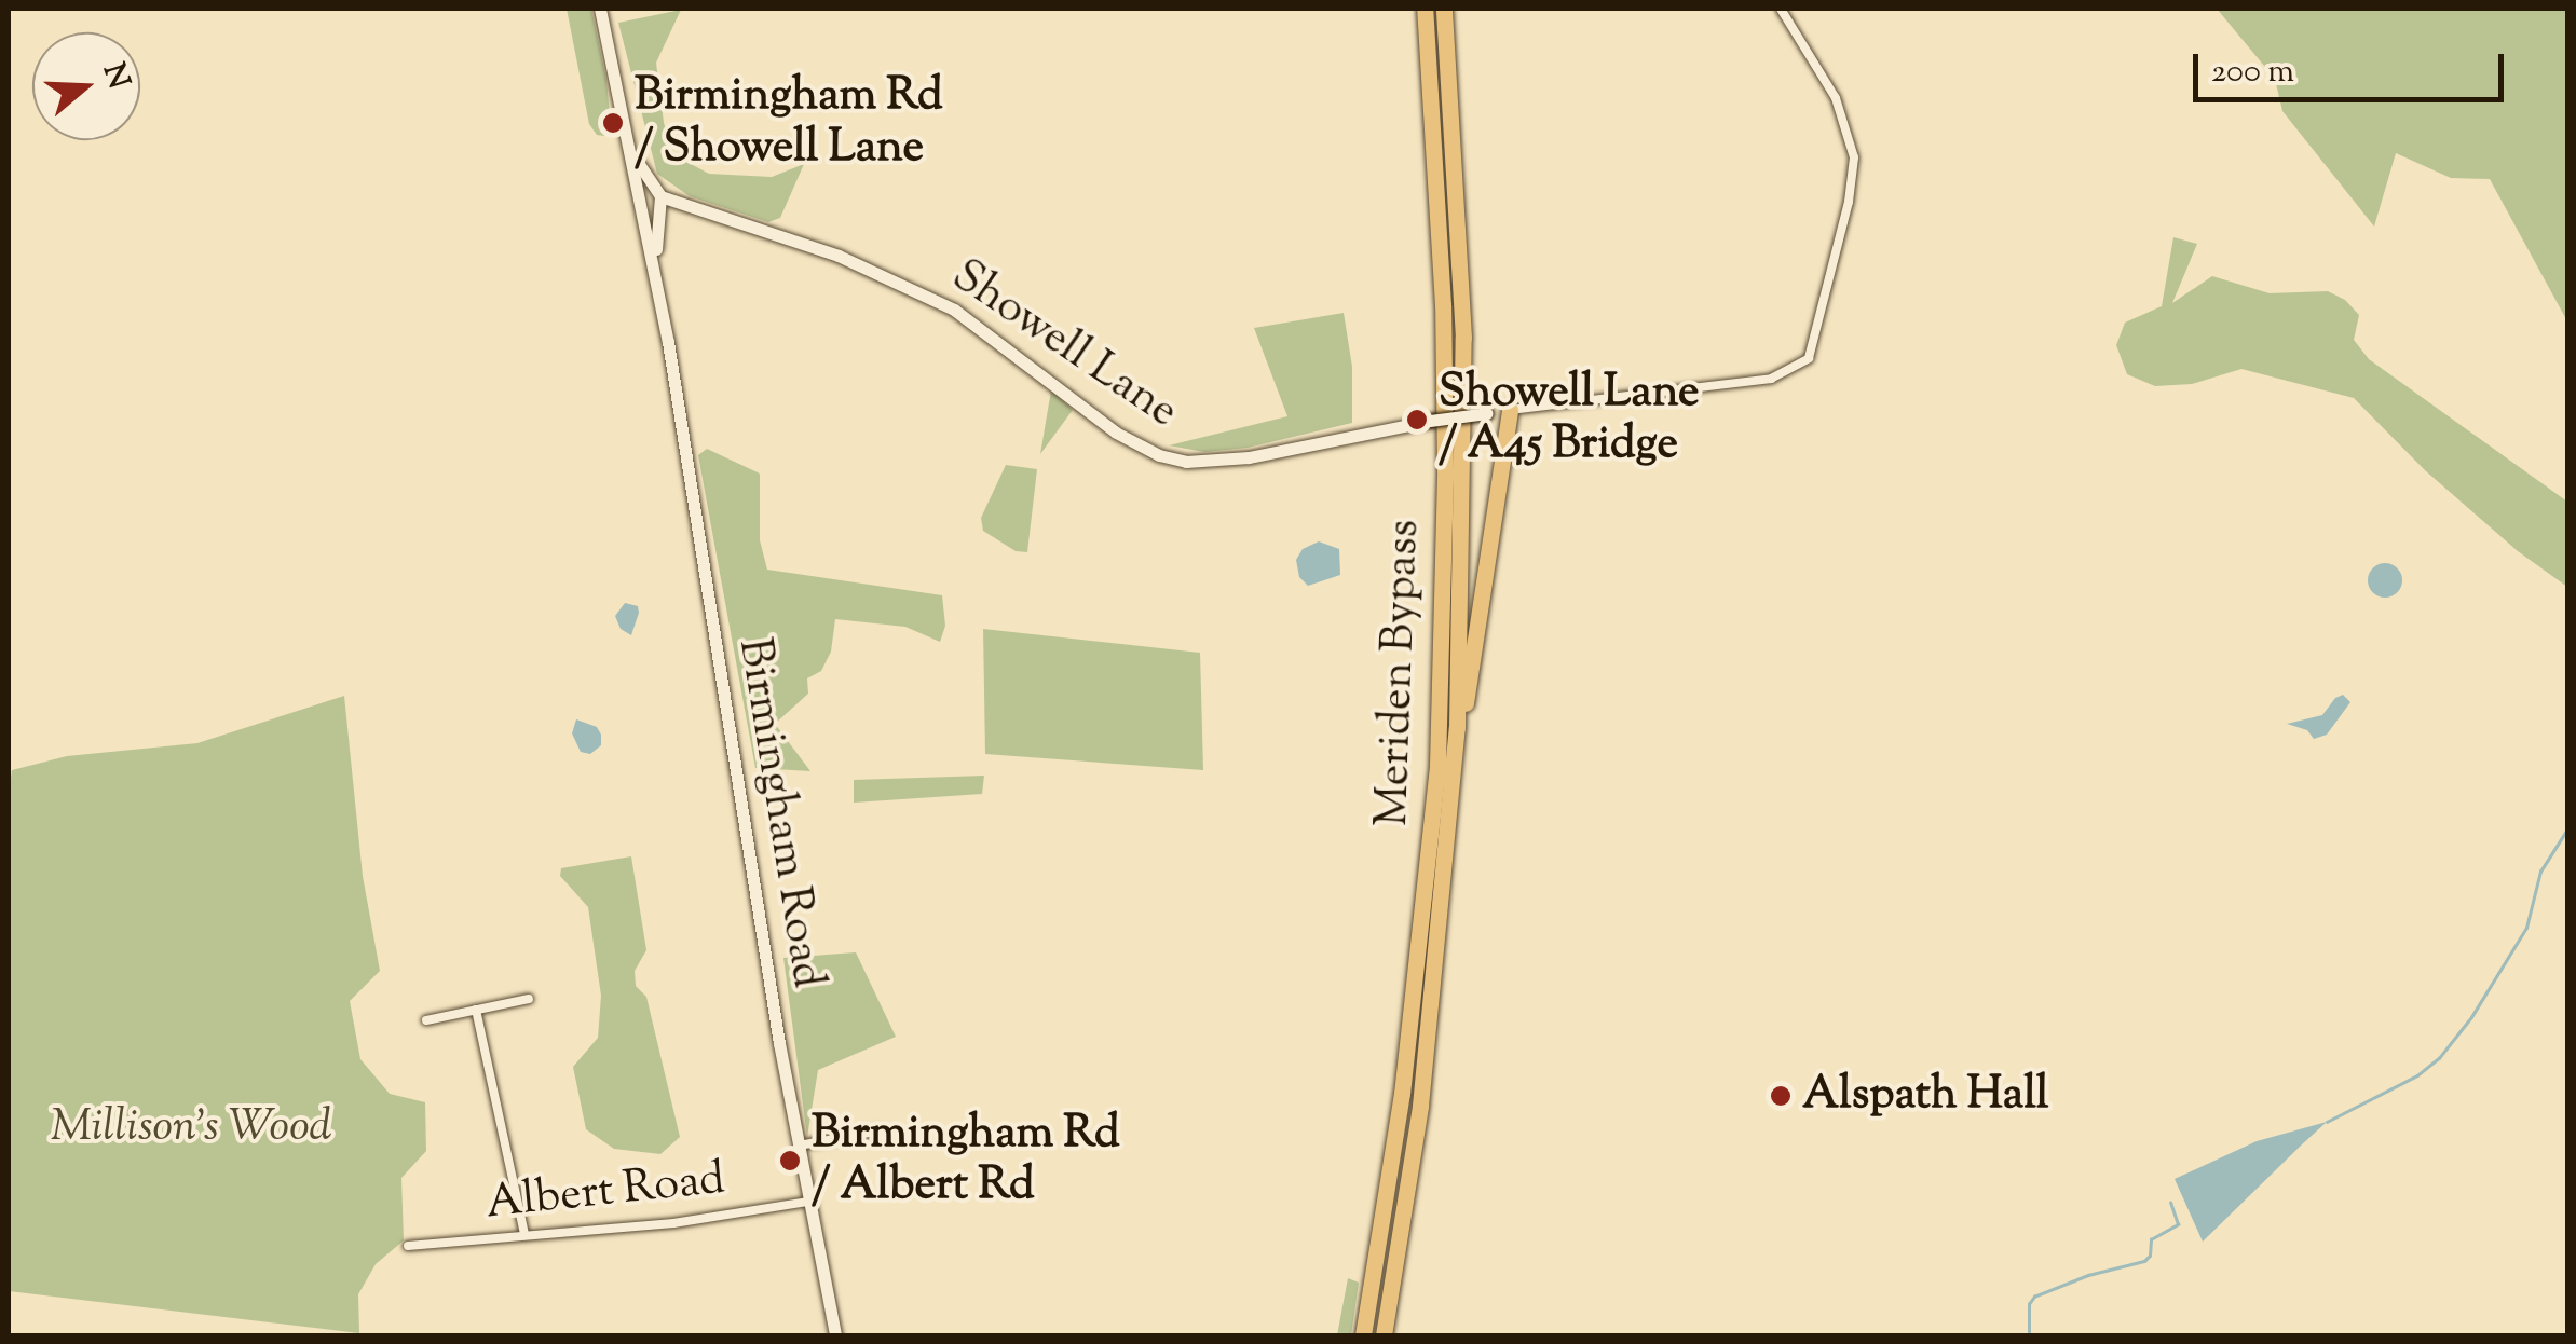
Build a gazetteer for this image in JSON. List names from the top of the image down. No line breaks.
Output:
{"streets":{"highway":["Meriden Bypass"],"main road":["Showell Lane","Birmingham Road"],"street":["Albert Road"]},"crossings":[["Showell Lane","Birmingham Road"],["Birmingham Road","Albert Road"]],"parks":["Millison's Wood"],"places":["Birmingham Rd / Showell Lane","Showell Lane / A45 Bridge","Alspath Hall","Birmingham Rd / Albert Rd"],"scale_bar":"200 m","north":"right"}
